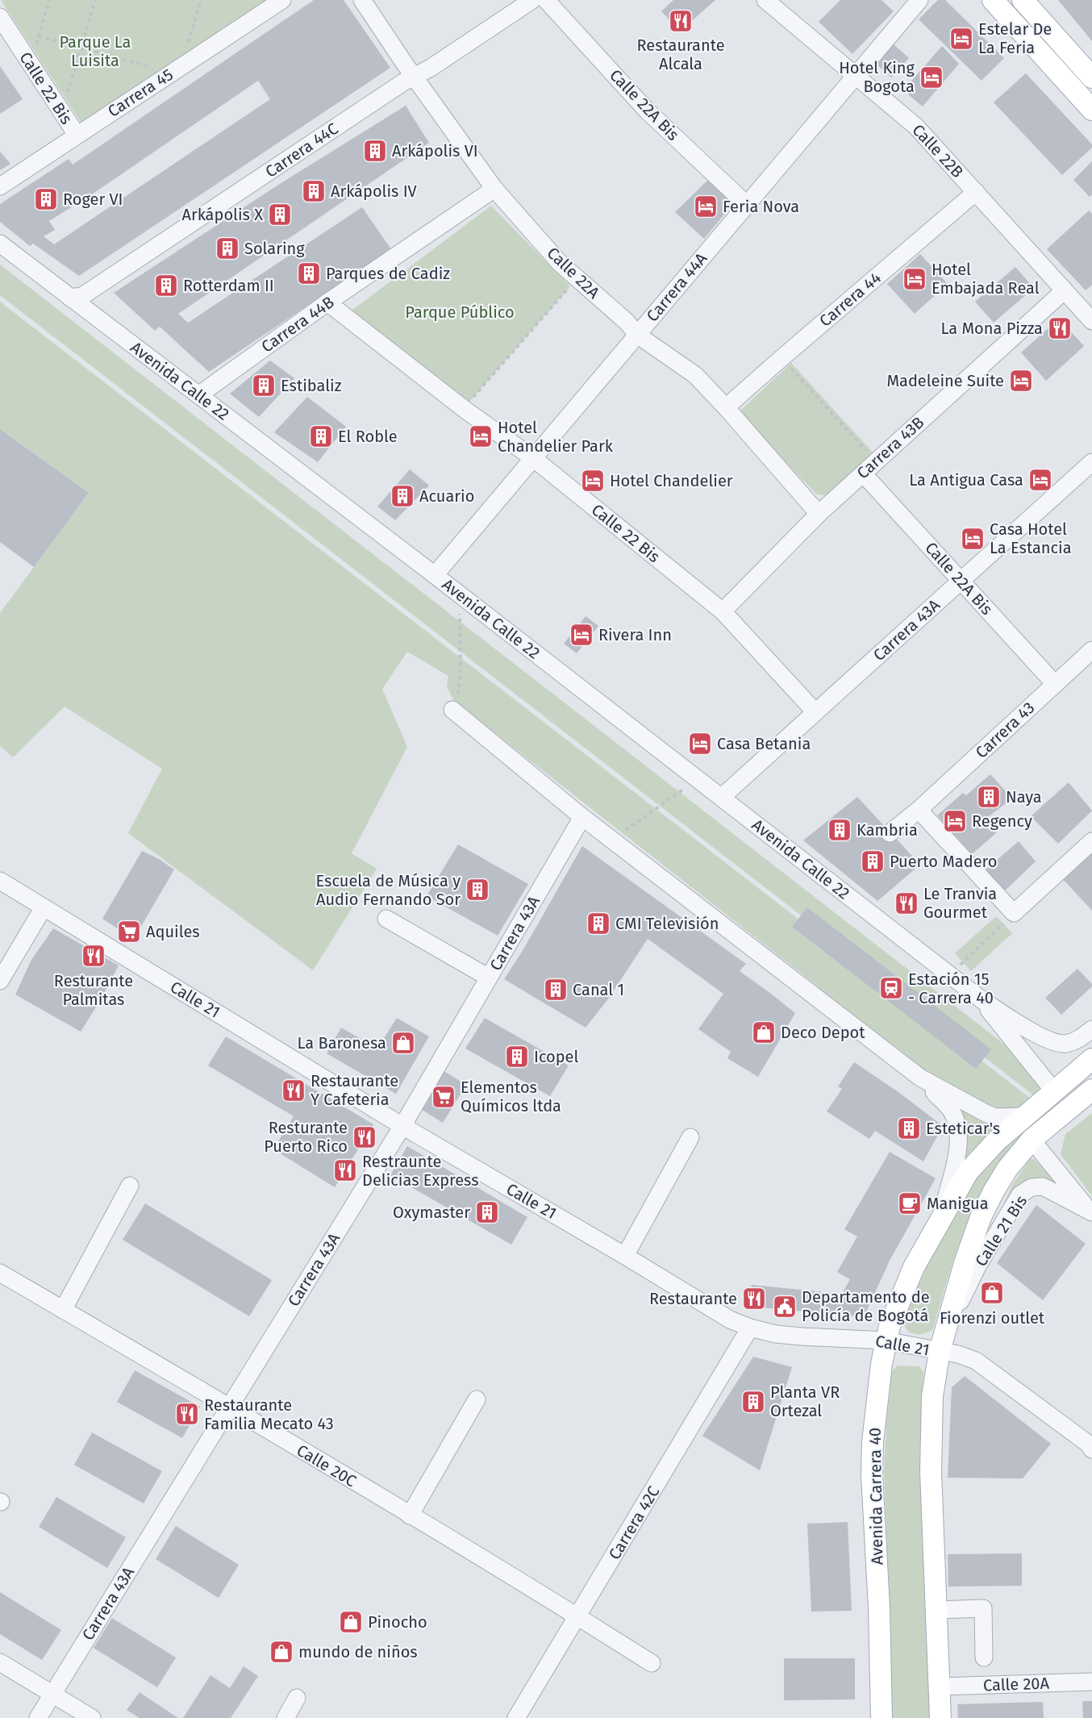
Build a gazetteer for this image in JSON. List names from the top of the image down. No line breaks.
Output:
{"streets":{"main road":["Avenida Carrera 40"],"street":["Calle 22 Bis","Carrera 45","Calle 22A Bis","Carrera 44C","Calle 22B","Calle 22A","Carrera 44A","Carrera 44","Carrera 44B","Avenida Calle 22","Carrera 43B","Carrera 43A","Carrera 43","Calle 21","Calle 21 Bis","Calle 20C","Carrera 42C","Calle 20A"]},"crossings":[["Calle 22 Bis","Carrera 45"],["Calle 22 Bis","Carrera 44A"],["Calle 22 Bis","Carrera 44B"],["Calle 22 Bis","Carrera 43B"],["Calle 22 Bis","Carrera 43A"],["Calle 22A Bis","Carrera 44A"],["Calle 22A Bis","Carrera 43B"],["Calle 22A Bis","Carrera 43A"],["Calle 22A Bis","Carrera 43"],["Carrera 44C","Calle 22A"],["Carrera 44C","Avenida Calle 22"],["Calle 22B","Carrera 44A"],["Calle 22B","Carrera 44"],["Calle 22B","Carrera 43B"],["Calle 22A","Carrera 44A"],["Calle 22A","Carrera 44"],["Calle 22A","Carrera 44B"],["Calle 22A","Carrera 43B"],["Carrera 44A","Avenida Calle 22"],["Carrera 44B","Avenida Calle 22"],["Avenida Calle 22","Carrera 43A"],["Avenida Calle 22","Avenida Carrera 40"],["Carrera 43A","Calle 21"],["Carrera 43A","Calle 20C"],["Calle 21","Calle 21 Bis"],["Calle 21","Avenida Carrera 40"],["Calle 21","Carrera 42C"],["Calle 20C","Carrera 42C"]],"parks":["Parque La Luisita","Parque Público"],"places":{"restaurant":["Restaurante Alcala","La Mona Pizza","Le Tranvia Gourmet","Resturante Palmitas","Restaurante Y Cafeteria","Resturante Puerto Rico","Restraunte Delicias Express","Restaurante","Restaurante Familia Mecato 43"],"hotel":["Estelar De La Feria","Hotel King Bogota","Feria Nova","Hotel Embajada Real","Madeleine Suite","Hotel Chandelier Park","La Antigua Casa","Hotel Chandelier","Casa Hotel La Estancia","Rivera Inn","Casa Betania","Regency"],"building":["Arkápolis VI","Arkápolis IV","Roger VI","Arkápolis X","Solaring","Parques de Cadiz","Rotterdam II","Estibaliz","El Roble","Acuario","Naya","Kambria","Puerto Madero","Escuela de Música y Audio Fernando Sor","CMI Televisión","Canal 1","Icopel","Esteticar's","Oxymaster","Planta VR Ortezal"],"supermarket":["Aquiles","Elementos Químicos ltda"],"station":["Estación 15 - Carrera 40"],"shop":["Deco Depot","La Baronesa","Fiorenzi outlet","Pinocho","mundo de niños"],"cafe":["Manigua"],"public building":["Departamento de Policía de Bogotá"]}}
